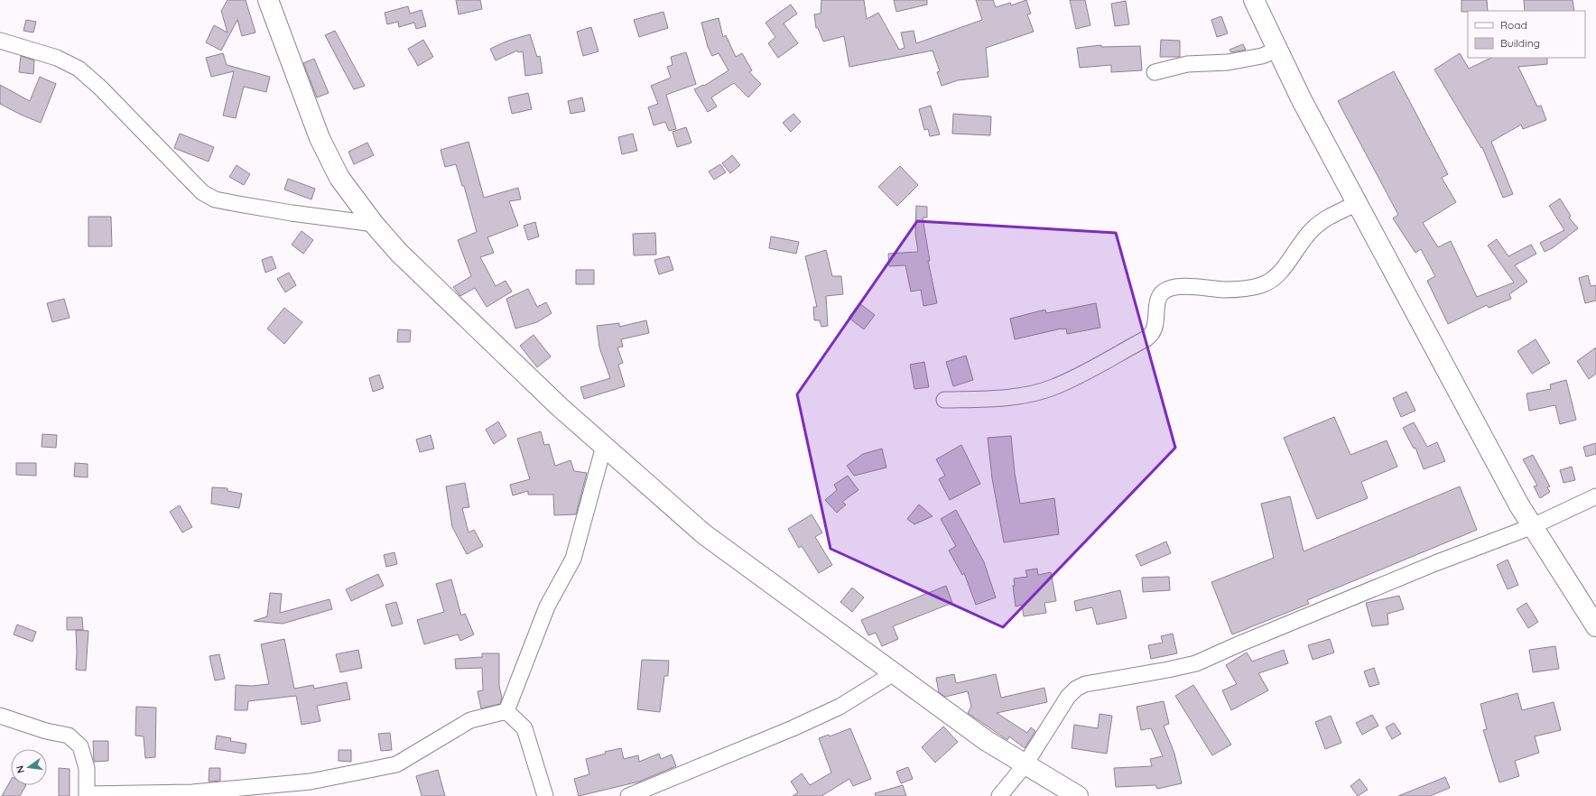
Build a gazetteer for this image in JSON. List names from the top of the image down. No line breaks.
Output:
{"legend":["Road","Building"],"north":"left"}
